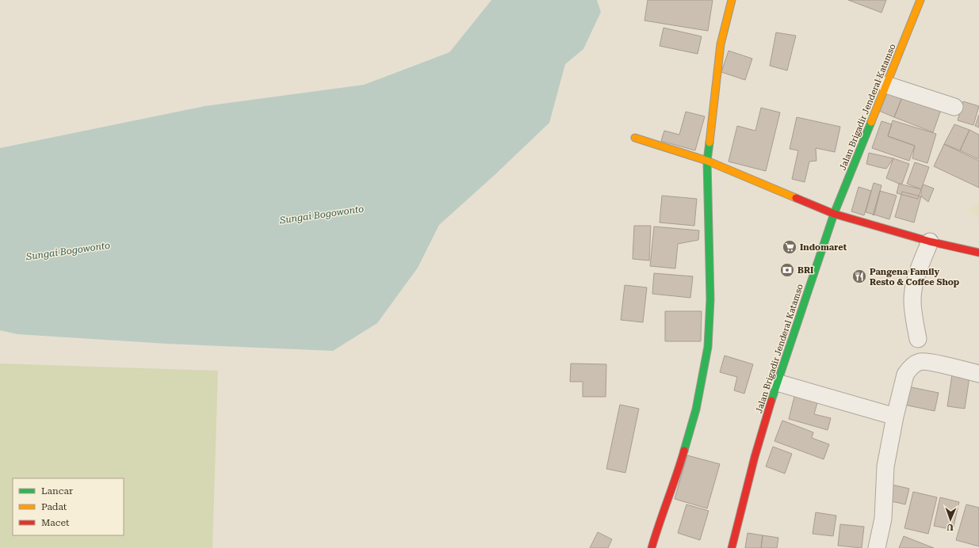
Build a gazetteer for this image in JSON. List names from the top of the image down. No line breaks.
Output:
{"streets":{"street":["Jalan Brigadir Jenderal Katamso"]},"water":["Sungai Bogowonto"],"places":{"supermarket":["Indomaret"],"bank":["BRI"],"restaurant":["Pangena Family Resto & Coffee Shop"]},"legend":["Lancar","Padat","Macet"],"north":"bottom"}
